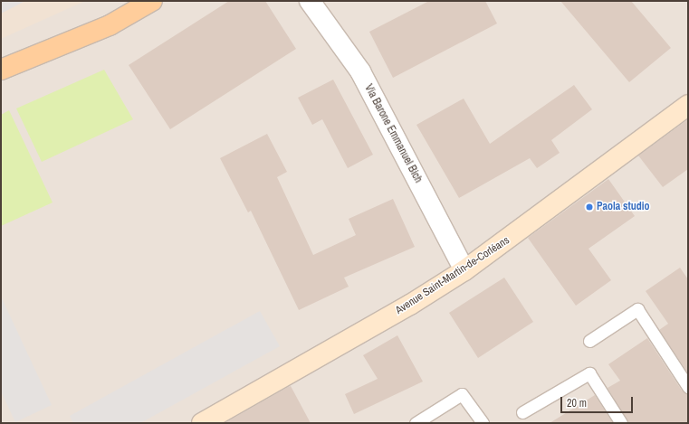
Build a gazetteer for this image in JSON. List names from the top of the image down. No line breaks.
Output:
{"streets":{"street":["Via Barone Emmanuel Bich","Avenue Saint-Martin-de-Corléans"]},"crossings":[["Via Barone Emmanuel Bich","Avenue Saint-Martin-de-Corléans"]],"places":["Paola studio"],"scale_bar":"20 m"}
